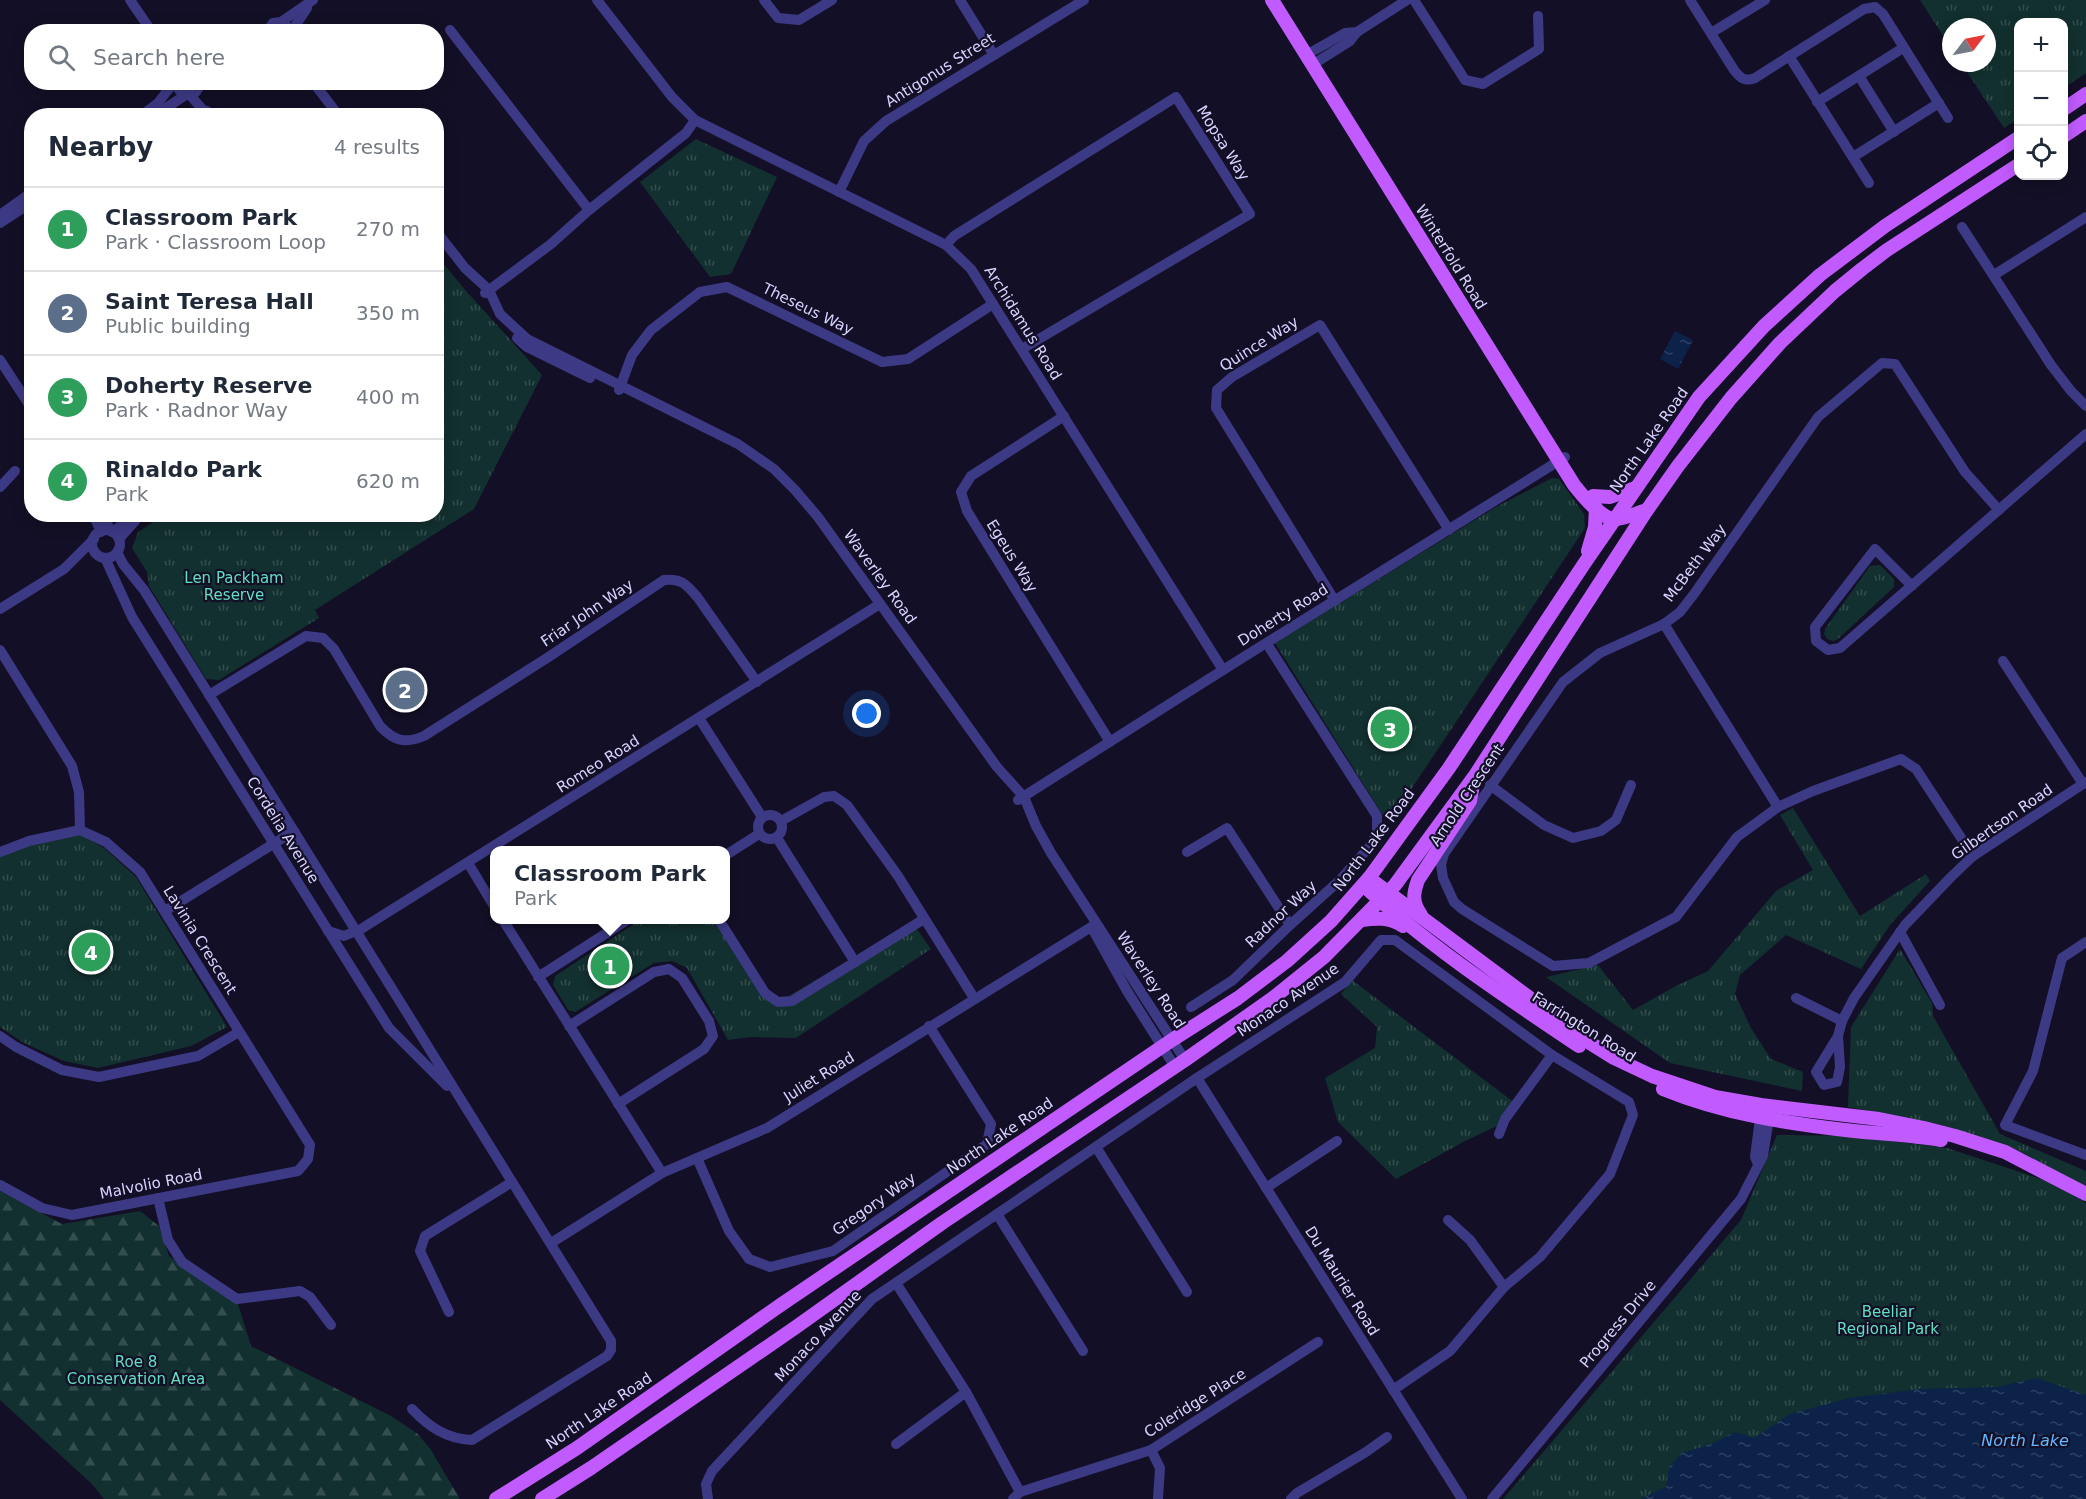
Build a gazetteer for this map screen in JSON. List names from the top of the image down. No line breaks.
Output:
{"streets":{"main road":["Winterfold Road","North Lake Road","Farrington Road"],"street":["Antigonus Street","Mopsa Way","Theseus Way","Archidamus Road","Quince Way","Egeus Way","McBeth Way","Waverley Road","Friar John Way","Doherty Road","Romeo Road","Arnold Crescent","Gilbertson Road","Cordelia Avenue","Radnor Way","Lavinia Crescent","Monaco Avenue","Juliet Road","Malvolio Road","Gregory Way","Du Maurier Road","Progress Drive","Coleridge Place"]},"crossings":[["Antigonus Street","Archidamus Road"],["Mopsa Way","Archidamus Road"],["Winterfold Road","North Lake Road"],["Winterfold Road","Doherty Road"],["Theseus Way","Archidamus Road"],["Theseus Way","Waverley Road"],["Archidamus Road","Egeus Way"],["Archidamus Road","Doherty Road"],["Quince Way","Doherty Road"],["North Lake Road","Waverley Road"],["North Lake Road","Farrington Road"],["Egeus Way","Doherty Road"],["McBeth Way","Arnold Crescent"],["Waverley Road","Doherty Road"],["Waverley Road","Romeo Road"],["Waverley Road","Juliet Road"],["Friar John Way","Romeo Road"],["Friar John Way","Cordelia Avenue"],["Doherty Road","Radnor Way"],["Romeo Road","Cordelia Avenue"],["Cordelia Avenue","Juliet Road"],["Lavinia Crescent","Malvolio Road"],["Monaco Avenue","Du Maurier Road"],["Farrington Road","Progress Drive"],["Juliet Road","Gregory Way"]],"water":["North Lake"],"parks":["Len Packham Reserve","Beeliar Regional Park","Roe 8 Conservation Area"],"north":"top right","page":{"map_buttons":["+","−"],"search":"Search here","heading":["Nearby","4 results"],"list":[{"mark":"1","name":"Classroom Park","note":"Park · Classroom Loop","value":"270 m"},{"mark":"2","name":"Saint Teresa Hall","note":"Public building","value":"350 m"},{"mark":"3","name":"Doherty Reserve","note":"Park · Radnor Way","value":"400 m"},{"mark":"4","name":"Rinaldo Park","note":"Park","value":"620 m"}],"pins":["2","3","4","1"],"popup":["Classroom Park","Park"]}}
